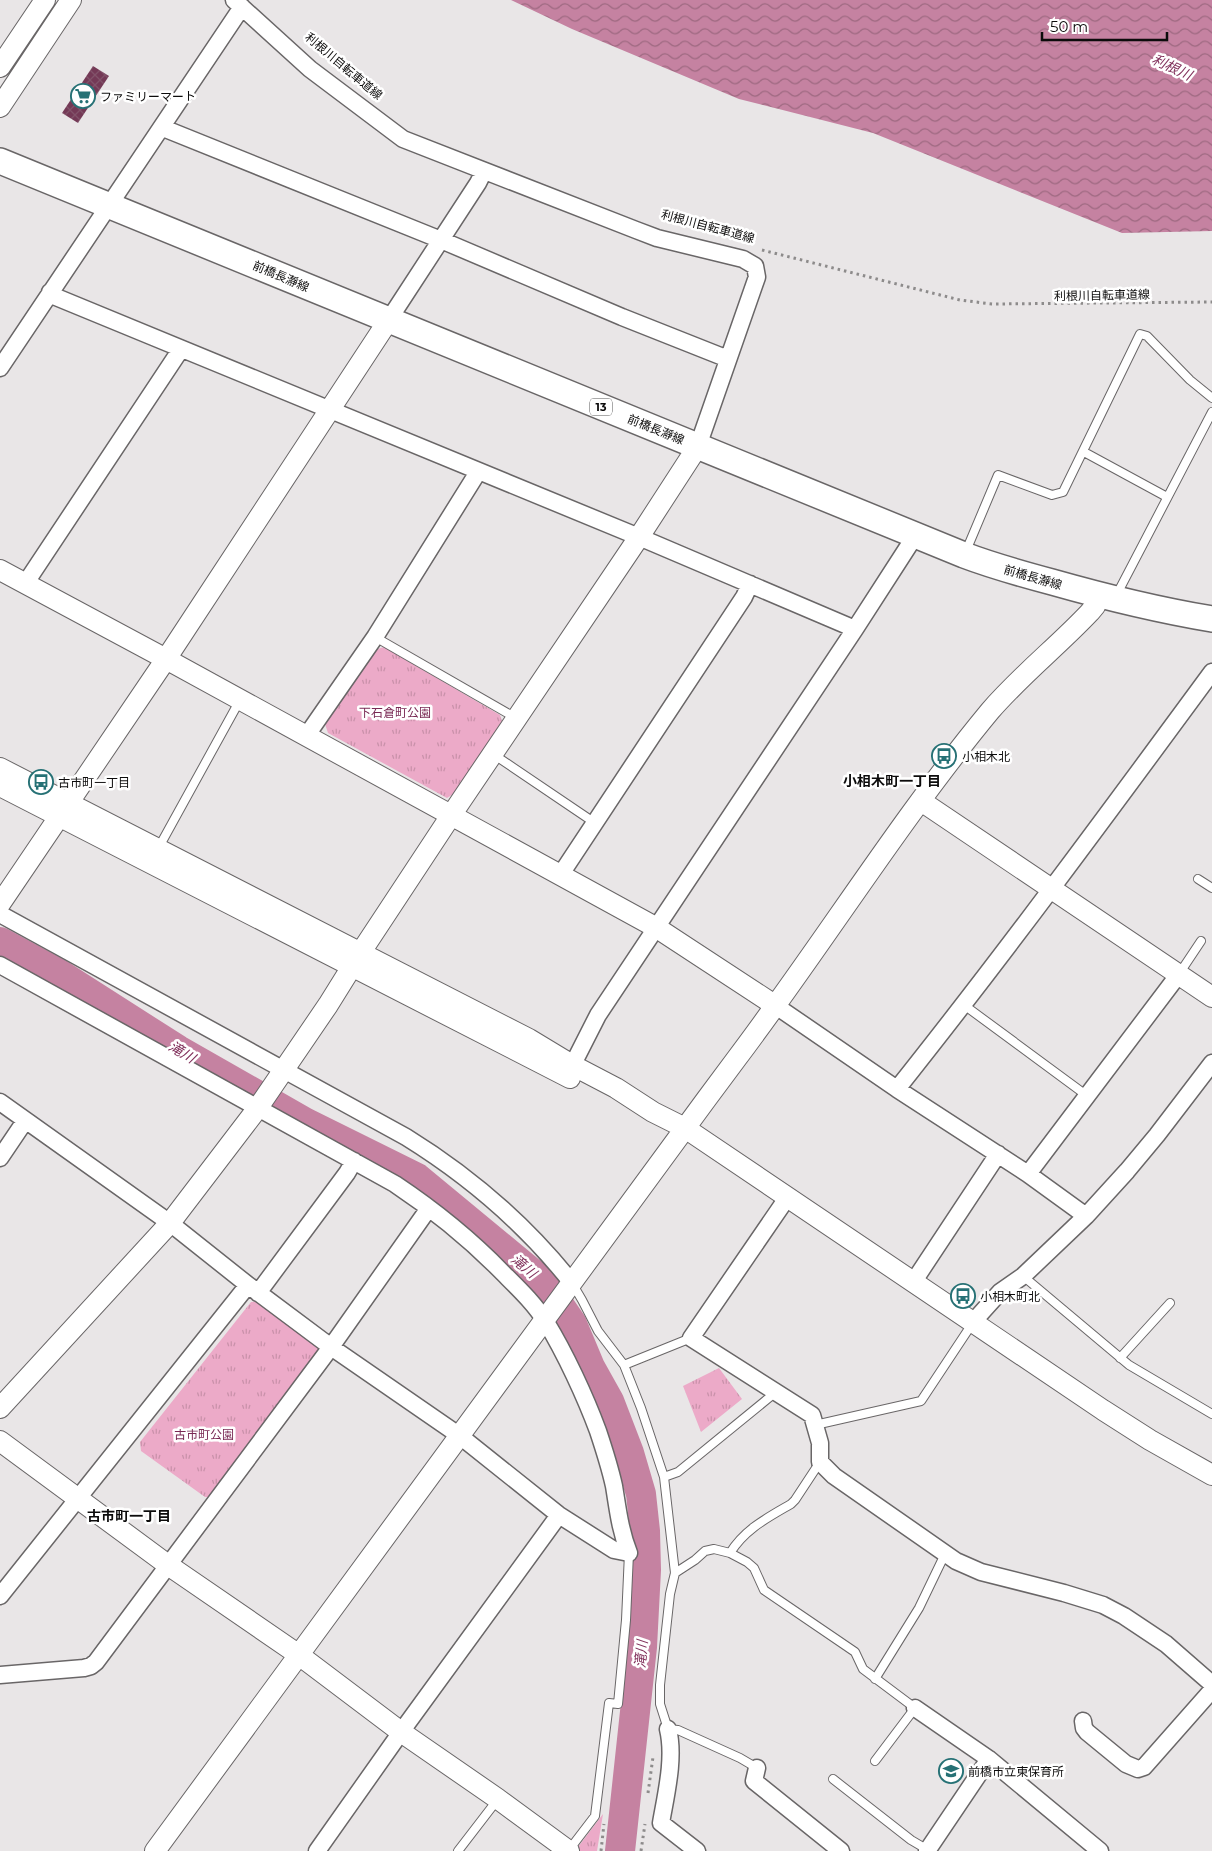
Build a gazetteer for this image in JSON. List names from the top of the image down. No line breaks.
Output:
{"streets":{"main road":["前橋長瀞線","13"],"path":["利根川自転車道線"]},"districts":["小相木町一丁目","古市町一丁目"],"water":["利根川","滝川"],"parks":["下石倉町公園","古市町公園"],"places":{"supermarket":["ファミリーマート"],"bus stop":["小相木北","古市町一丁目","小相木町北"],"school or university":["前橋市立東保育所"]},"scale_bar":"50 m"}
